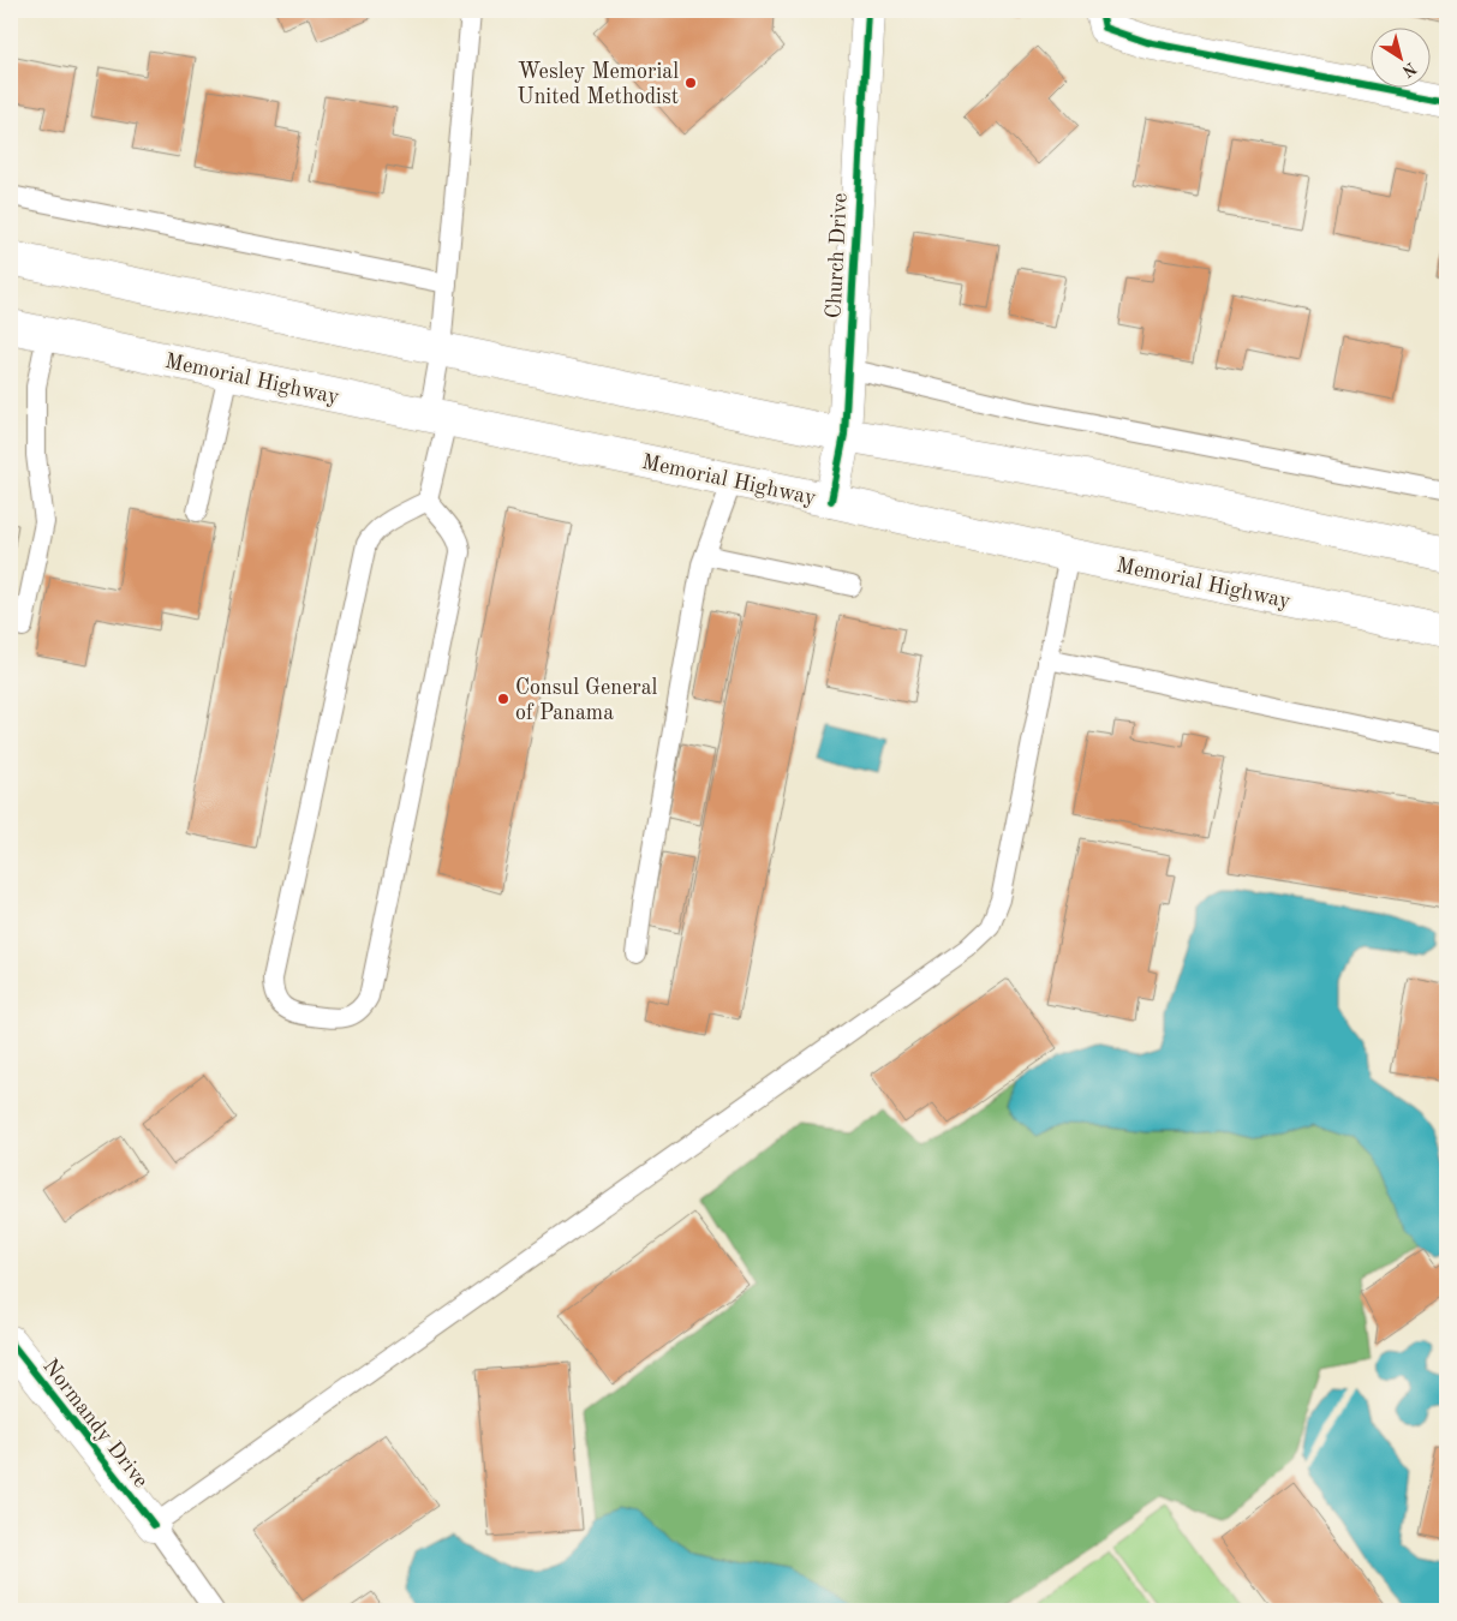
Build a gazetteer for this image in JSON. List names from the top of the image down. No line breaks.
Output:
{"streets":{"main road":["Church Drive","Memorial Highway","Normandy Drive"]},"crossings":[["Church Drive","Memorial Highway"]],"places":["Wesley Memorial United Methodist","Consul General of Panama"],"north":"bottom right"}
